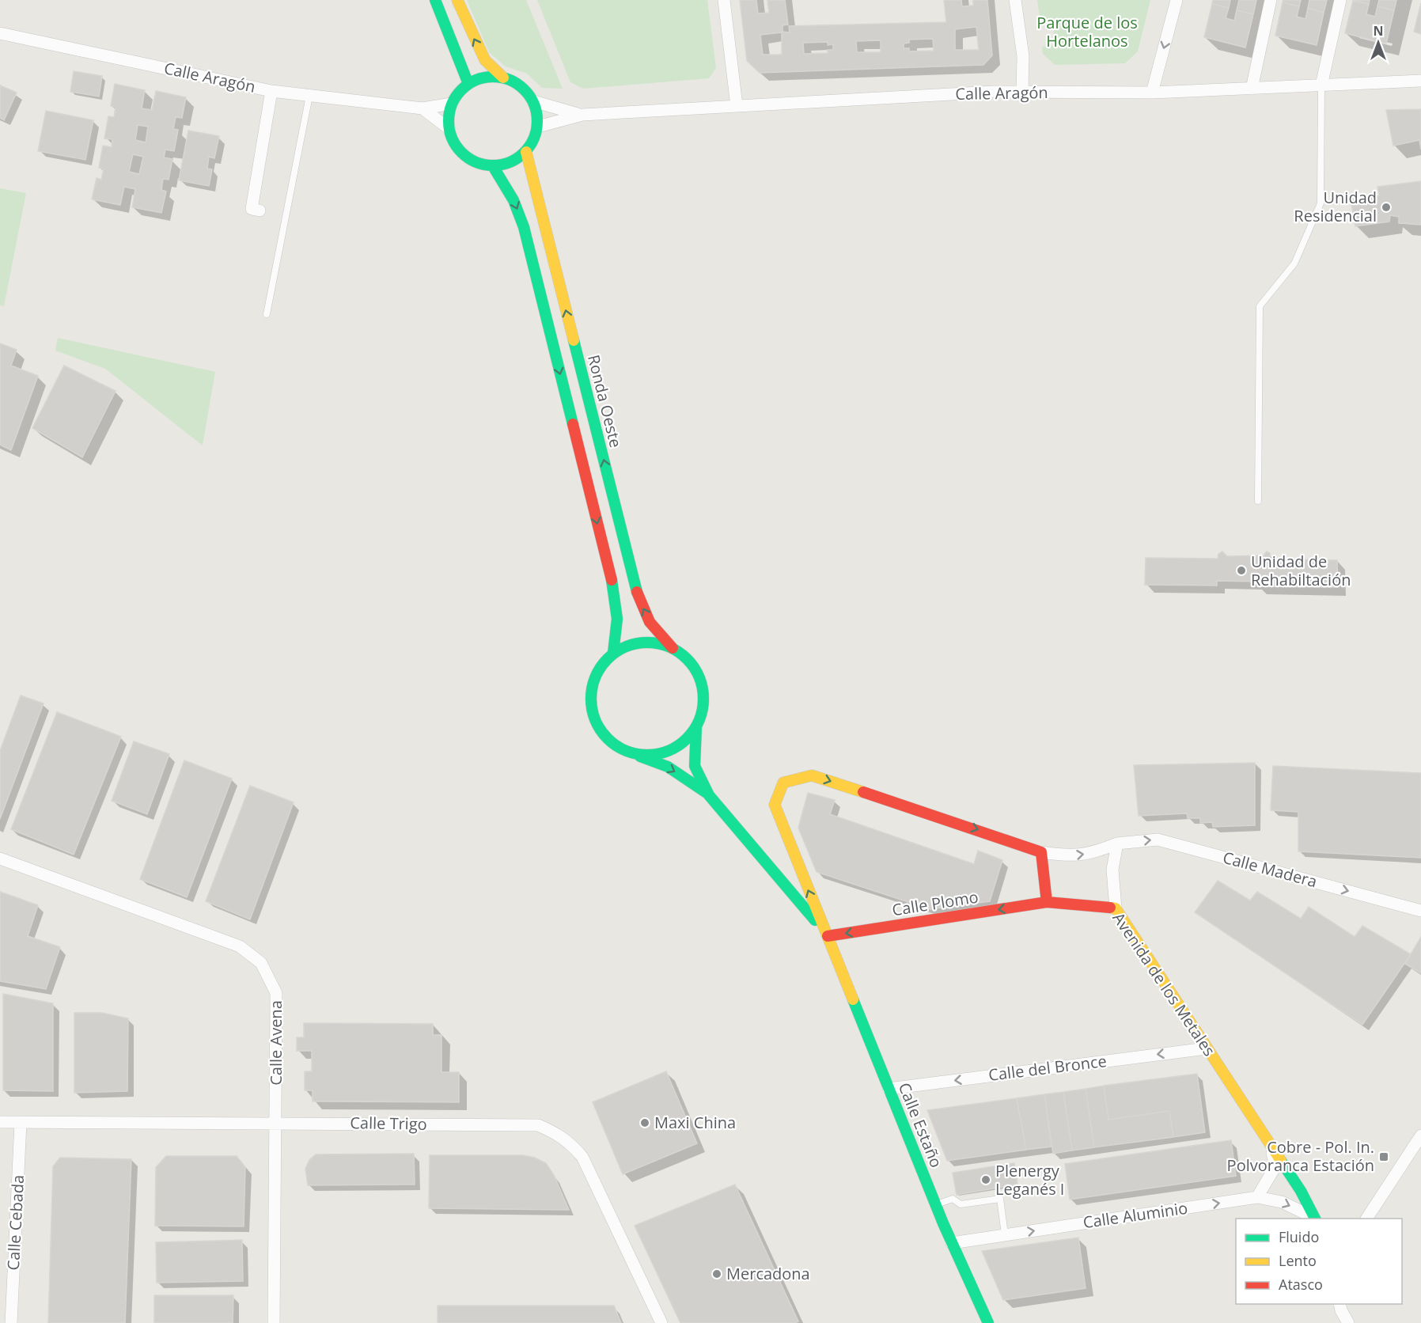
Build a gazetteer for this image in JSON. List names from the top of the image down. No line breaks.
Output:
{"streets":{"main road":["Ronda Oeste","Calle Plomo","Avenida de los Metales","Calle Estaño"],"street":["Calle Aragón","Calle Madera","Calle Avena","Calle del Bronce","Calle Trigo","Calle Aluminio","Calle Cebada"]},"crossings":[["Calle Aragón","Ronda Oeste"],["Ronda Oeste","Calle Estaño"],["Calle Madera","Calle Estaño"],["Calle Plomo","Avenida de los Metales"],["Calle Plomo","Calle Estaño"],["Avenida de los Metales","Calle del Bronce"],["Avenida de los Metales","Calle Aluminio"],["Calle Avena","Calle Trigo"],["Calle del Bronce","Calle Estaño"],["Calle Trigo","Calle Cebada"],["Calle Estaño","Calle Aluminio"]],"one_way":["Calle Madera","Calle Plomo","Calle del Bronce","Calle Aluminio"],"parks":["Parque de los Hortelanos"],"places":{"other":["Unidad Residencial","Unidad de Rehabiltación","Maxi China","Plenergy Leganés I","Mercadona"],"transit":["Cobre - Pol. In. Polvoranca Estación"]},"legend":["Fluido","Lento","Atasco"],"north":"top"}
